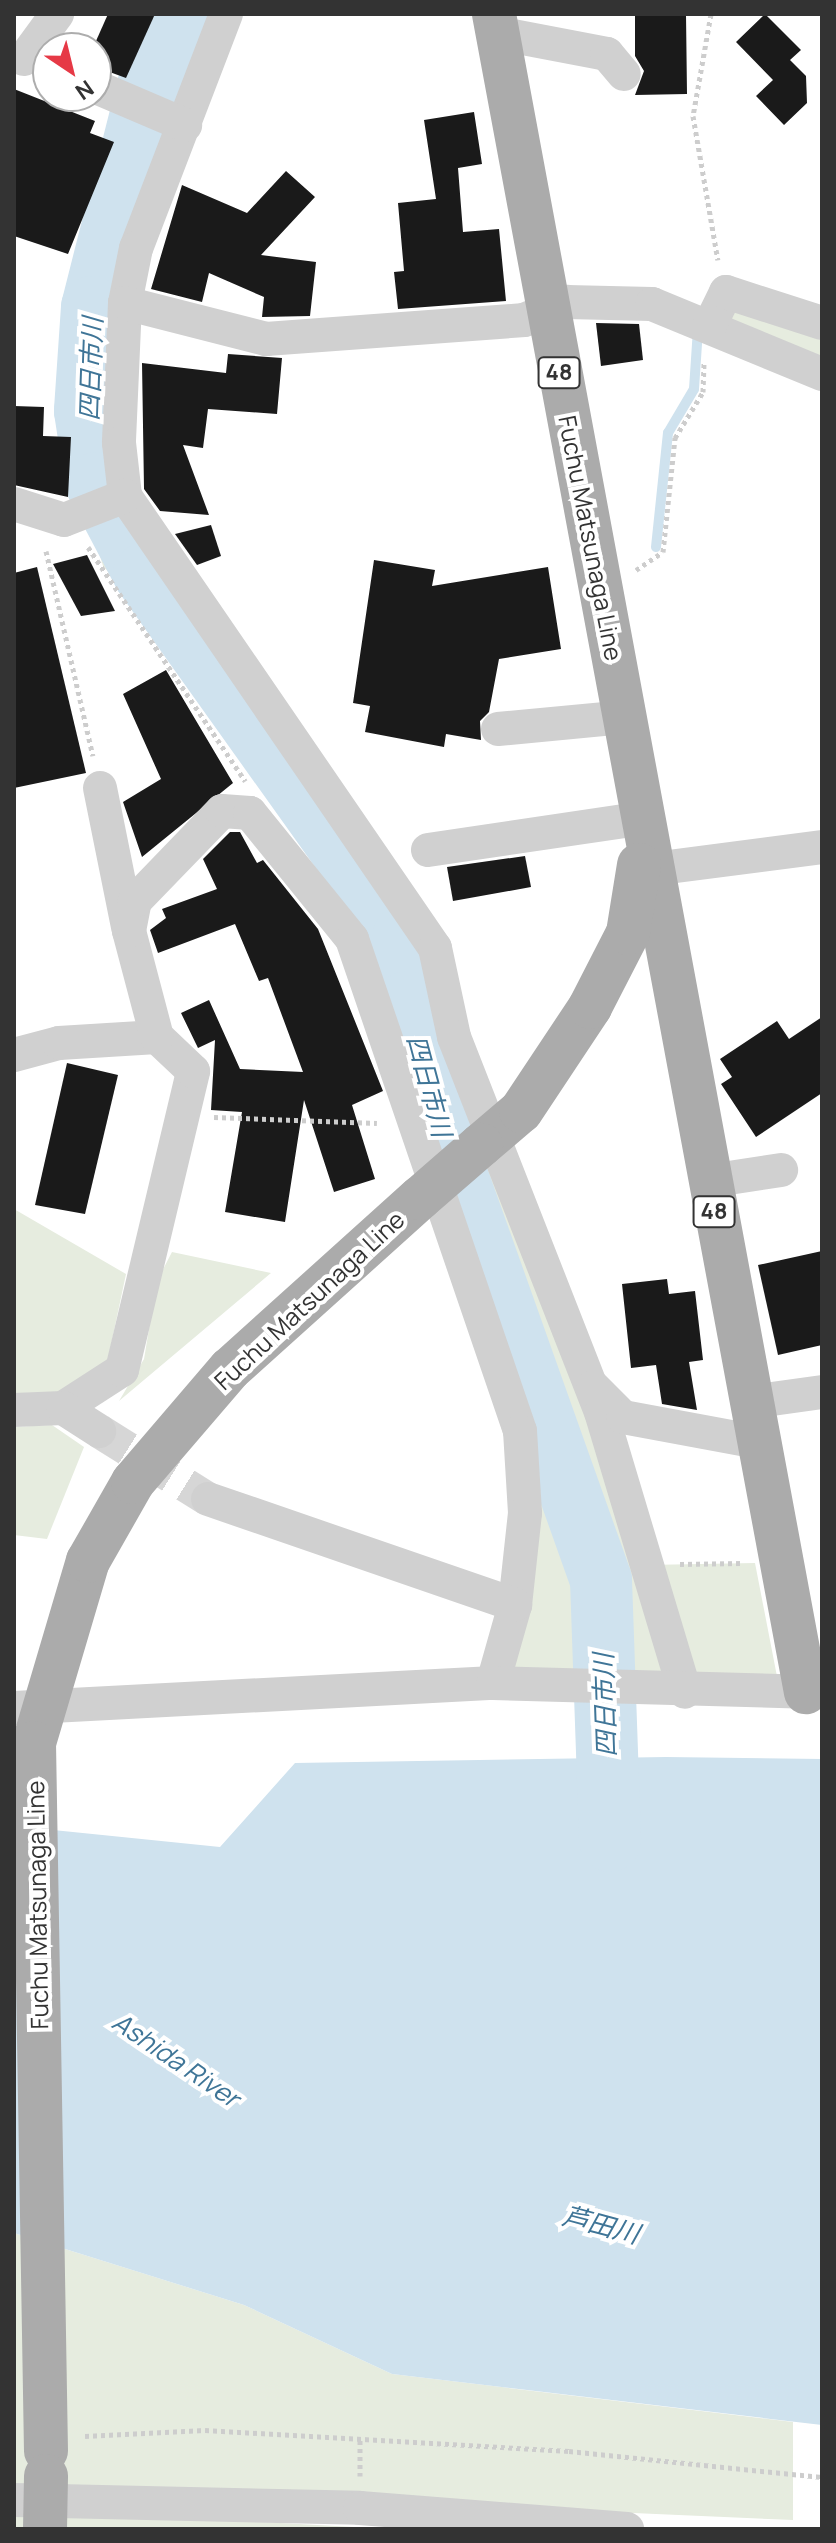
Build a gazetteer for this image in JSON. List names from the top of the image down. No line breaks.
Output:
{"streets":{"main road":["48","Fuchu Matsunaga Line"]},"water":["四日市川","Ashida River","芦田川"],"north":"bottom right"}
